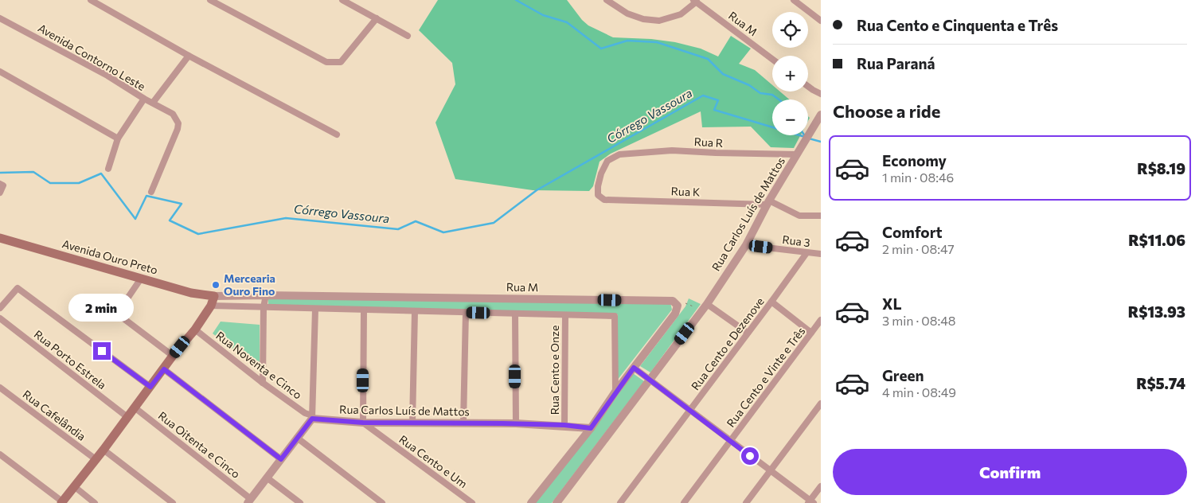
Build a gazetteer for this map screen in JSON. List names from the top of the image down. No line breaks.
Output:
{"streets":{"main road":["Avenida Ouro Preto"],"street":["Rua M","Avenida Contorno Leste","Rua R","Rua K","Rua Carlos Luís de Mattos","Rua 3","Rua Cento e Dezenove","Rua Porto Estrela","Rua Noventa e Cinco","Rua Cento e Onze","Rua Cento e Vinte e Três","Rua Cafelândia","Rua Oitenta e Cinco","Rua Cento e Um"]},"crossings":[["Rua M","Avenida Ouro Preto"],["Rua R","Rua K"],["Rua R","Rua Carlos Luís de Mattos"],["Rua K","Rua Carlos Luís de Mattos"],["Rua Carlos Luís de Mattos","Rua 3"],["Rua Carlos Luís de Mattos","Rua Noventa e Cinco"],["Rua Carlos Luís de Mattos","Rua Cento e Onze"],["Rua Carlos Luís de Mattos","Rua Cento e Um"],["Rua 3","Rua Cento e Dezenove"]],"water":["Córrego Vassoura"],"places":["Mercearia Ouro Fino"],"page":{"banner":["Rua Cento e Cinquenta e Três","Rua Paraná"],"map_buttons":["+","−"],"heading":"Choose a ride","list":[{"name":"Economy","note":"1 min · 08:46","value":"R$8.19"},{"name":"Comfort","note":"2 min · 08:47","value":"R$11.06"},{"name":"XL","note":"3 min · 08:48","value":"R$13.93"},{"name":"Green","note":"4 min · 08:49","value":"R$5.74"}],"bubble":"2 min","buttons":"Confirm"}}
